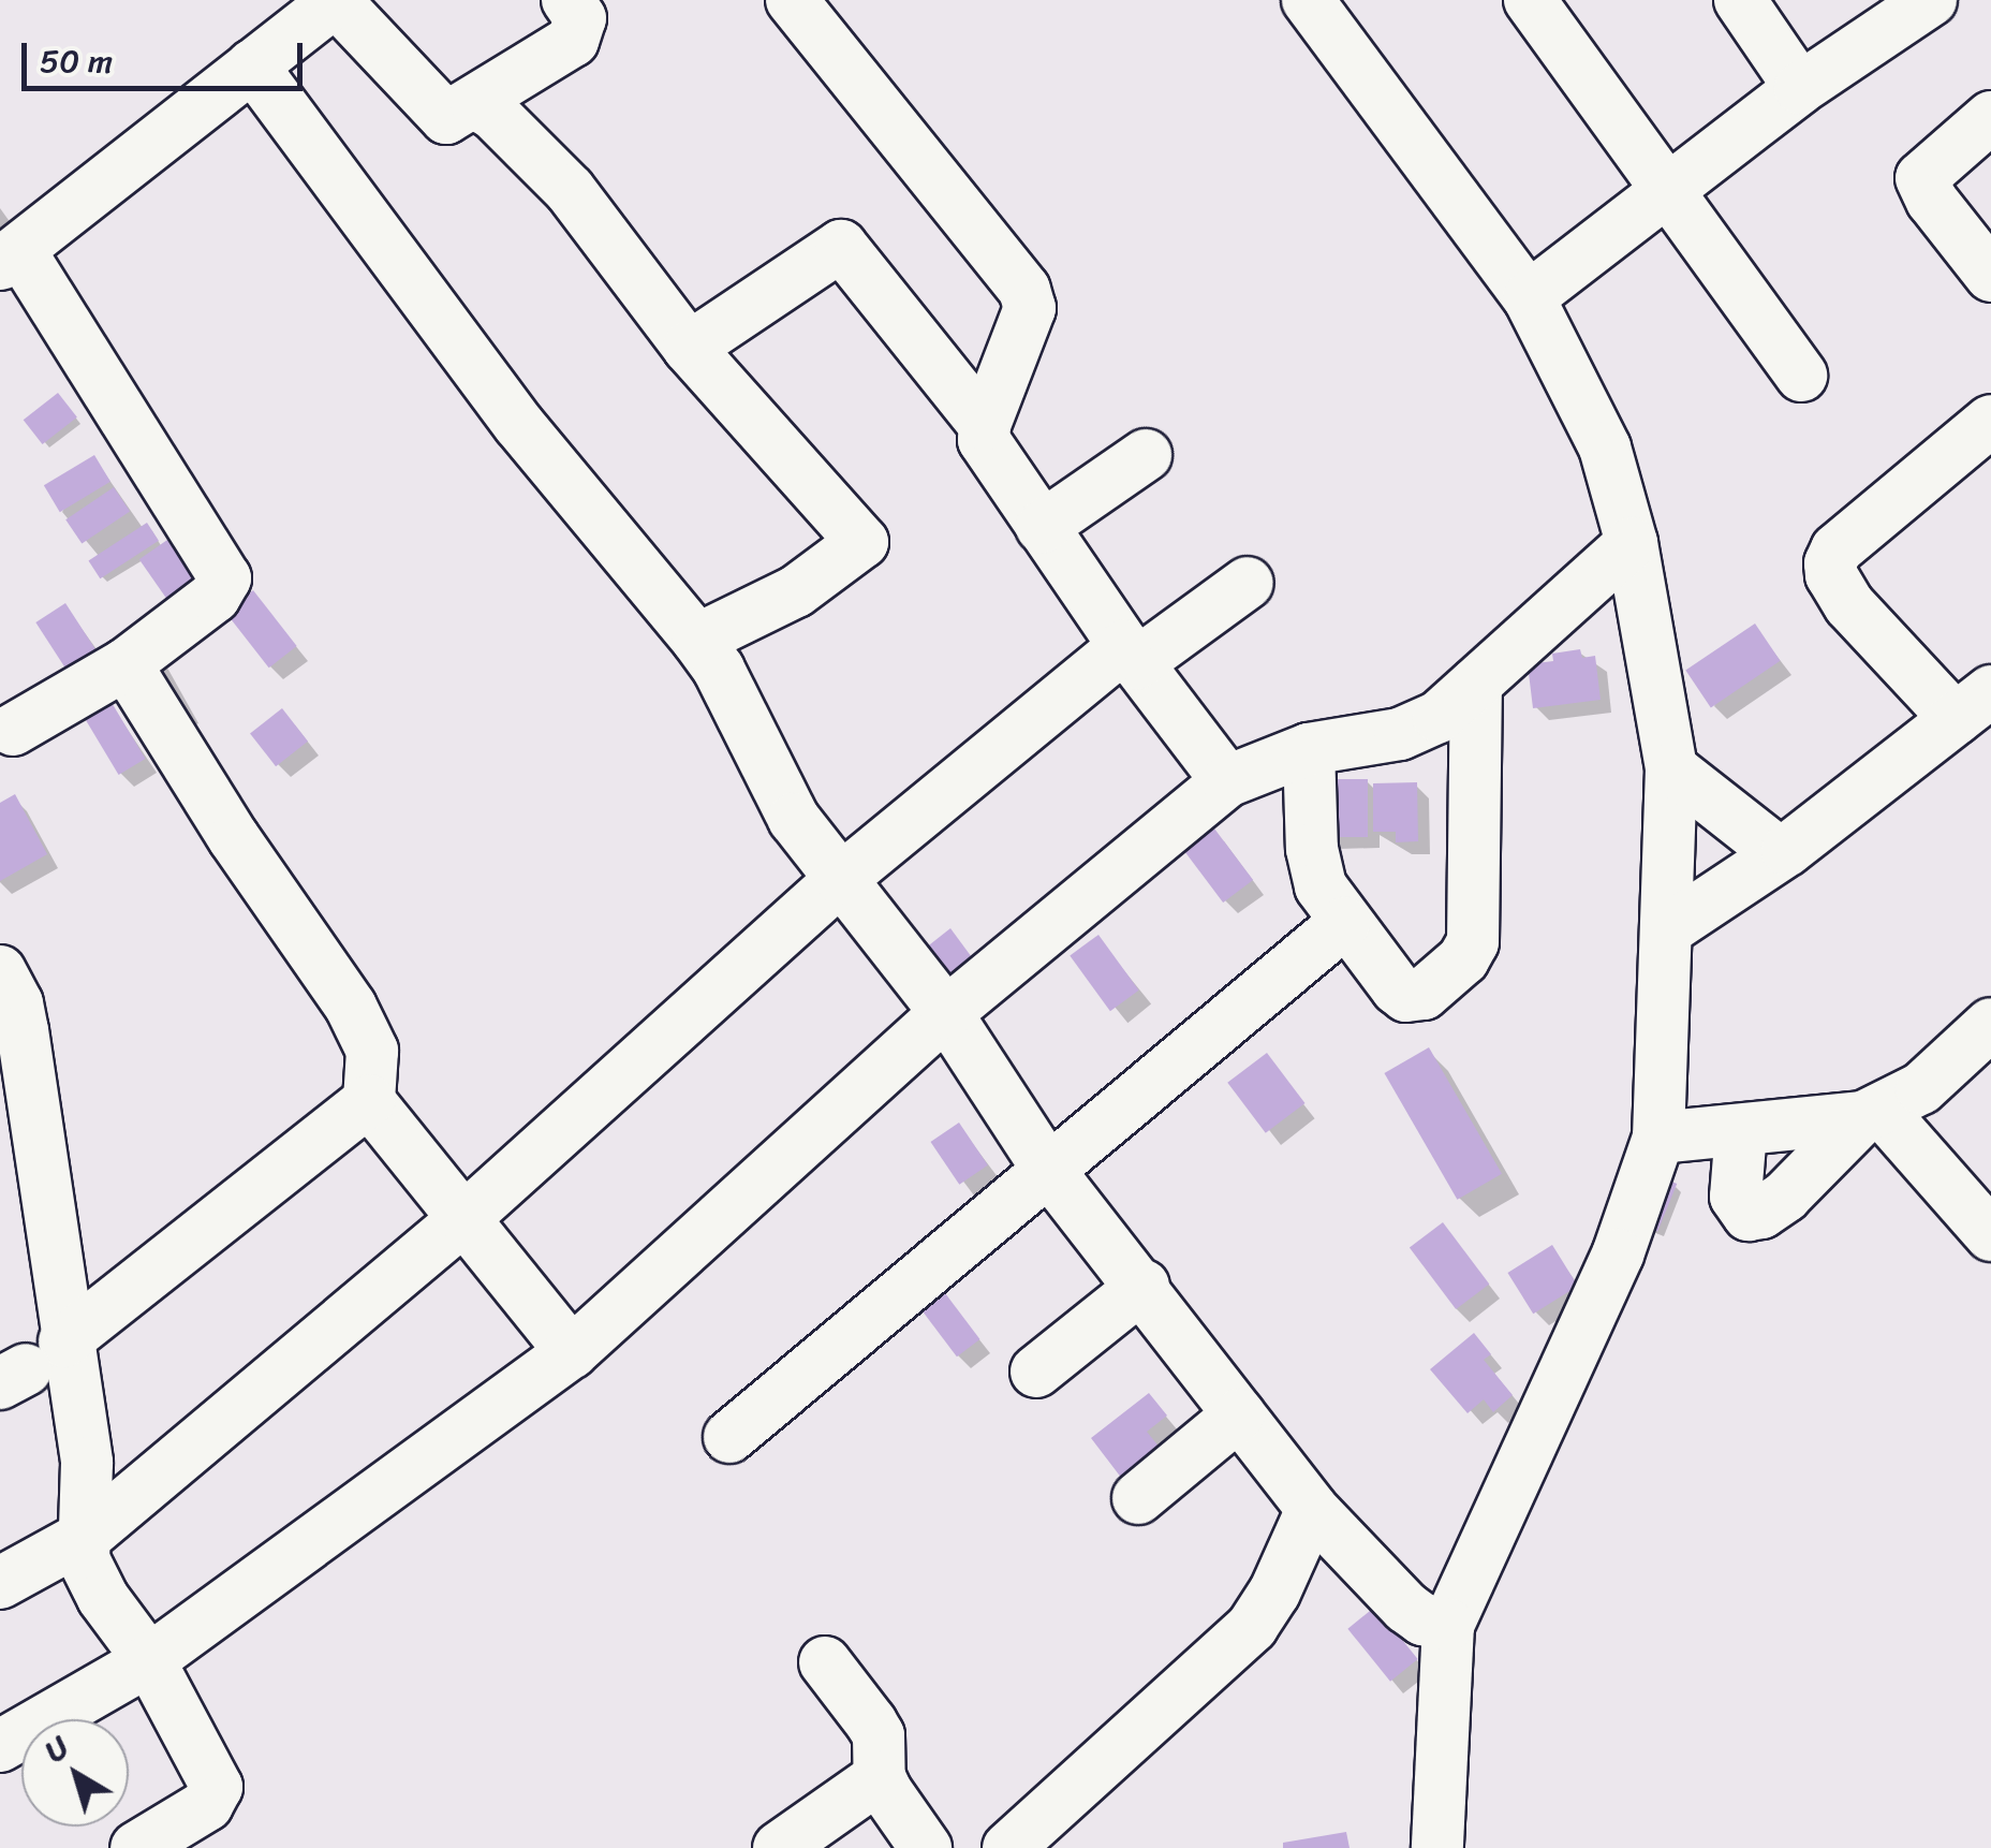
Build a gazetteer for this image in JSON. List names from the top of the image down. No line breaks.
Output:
{"scale_bar":"50 m","north":"top left"}
